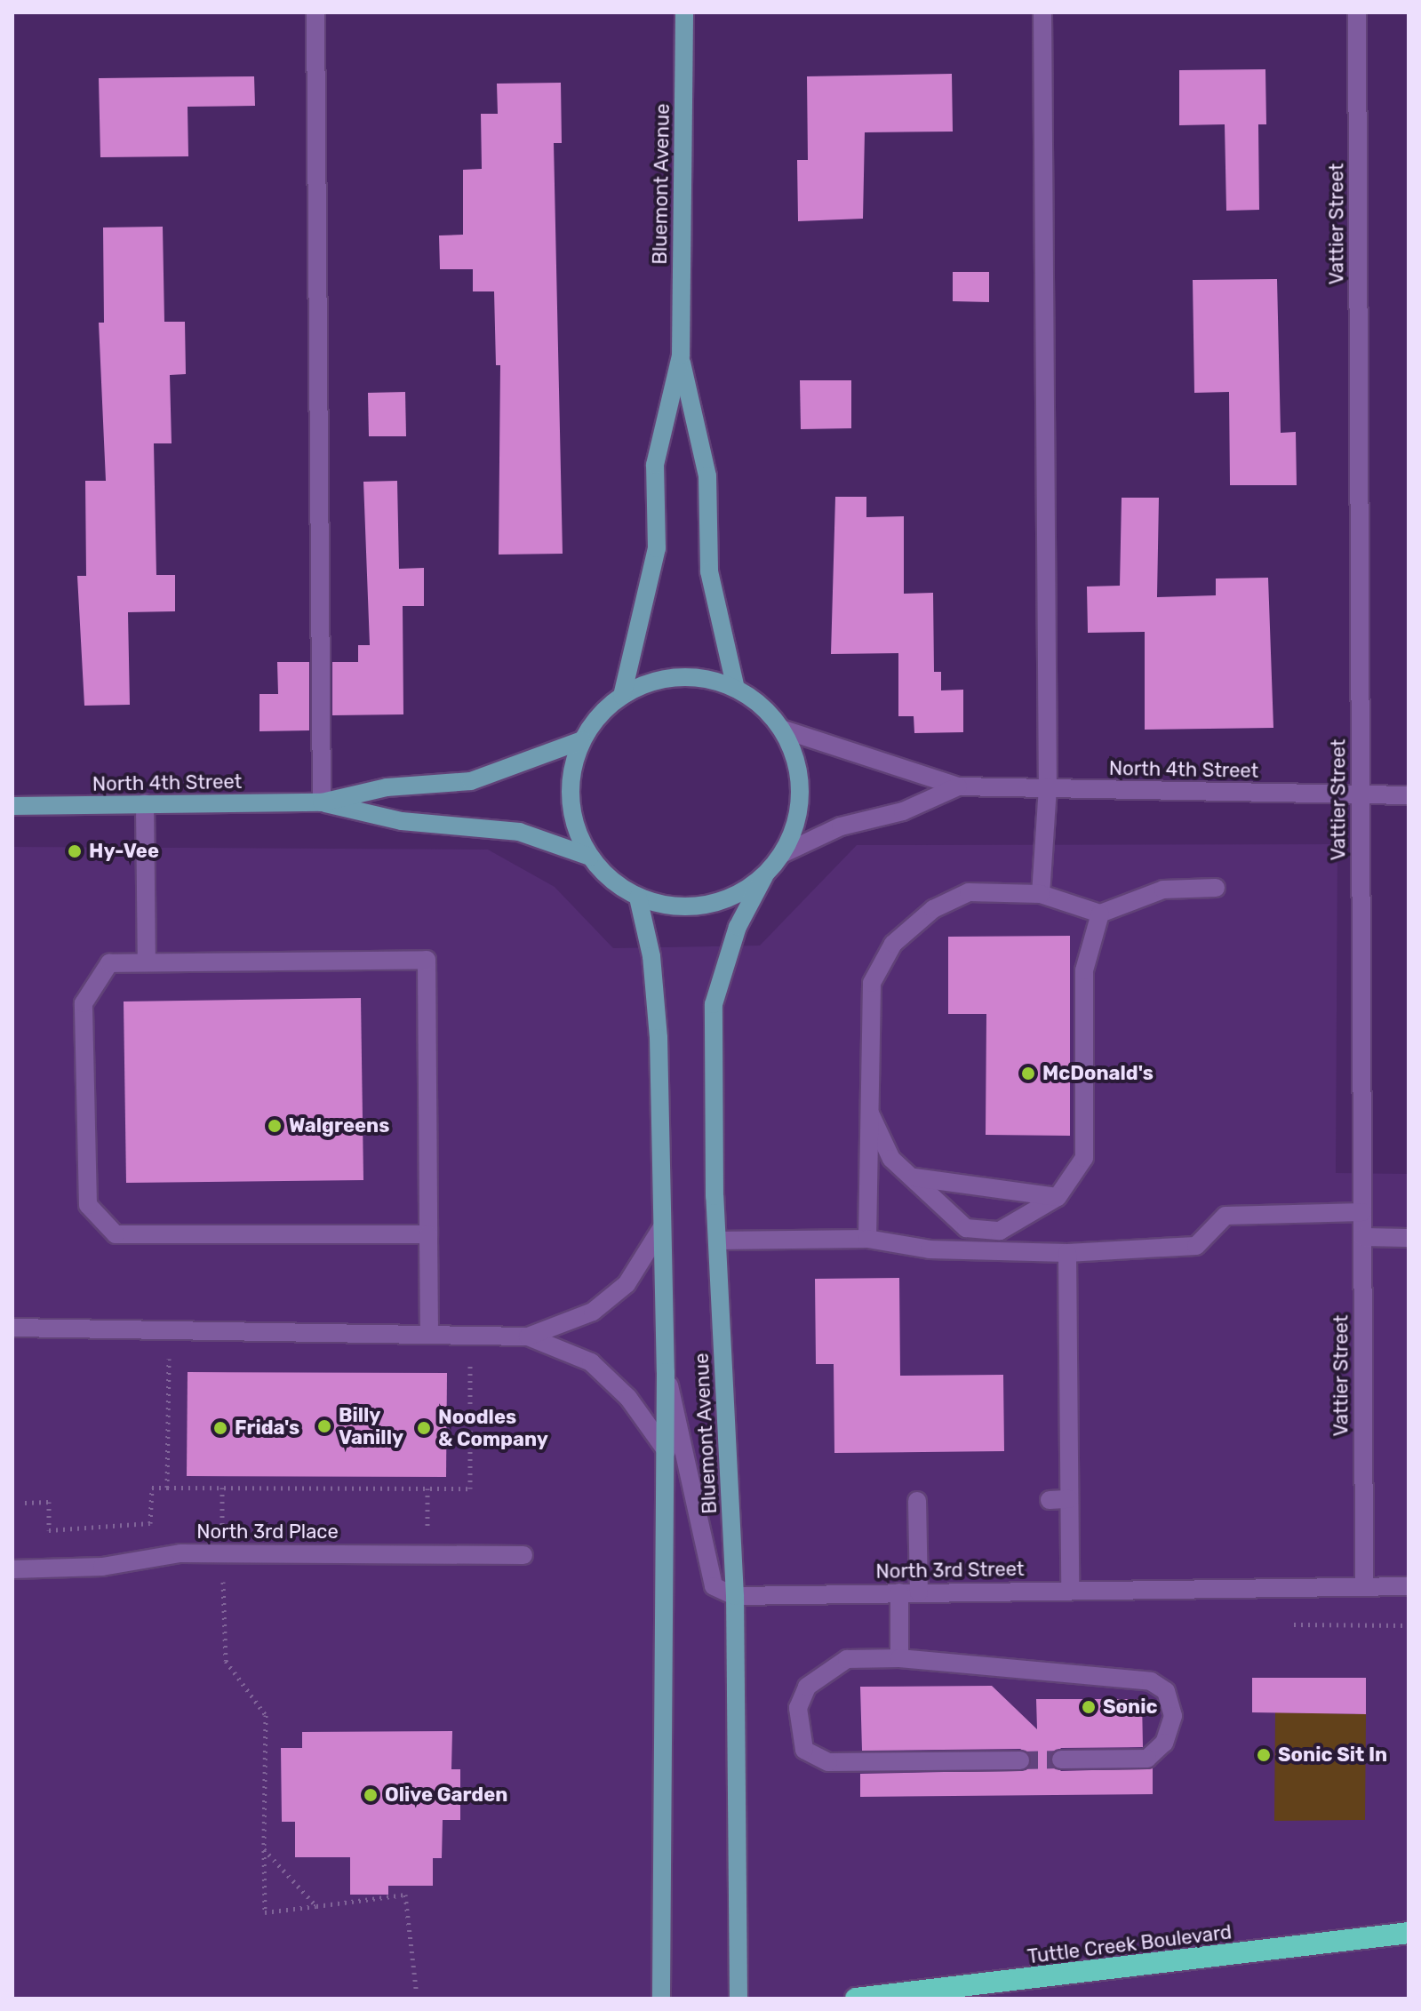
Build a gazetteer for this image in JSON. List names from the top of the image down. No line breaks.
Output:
{"streets":{"highway":["Tuttle Creek Boulevard"],"main road":["Bluemont Avenue","North 4th Street"],"street":["Vattier Street","North 3rd Place","North 3rd Street"]},"crossings":[["Bluemont Avenue","North 4th Street"],["Bluemont Avenue","North 3rd Street"],["Vattier Street","North 4th Street"],["Vattier Street","North 3rd Street"]],"places":["Hy-Vee","McDonald's","Walgreens","Billy Vanilly","Frida's","Noodles & Company","Sonic","Sonic Sit In","Olive Garden"]}
